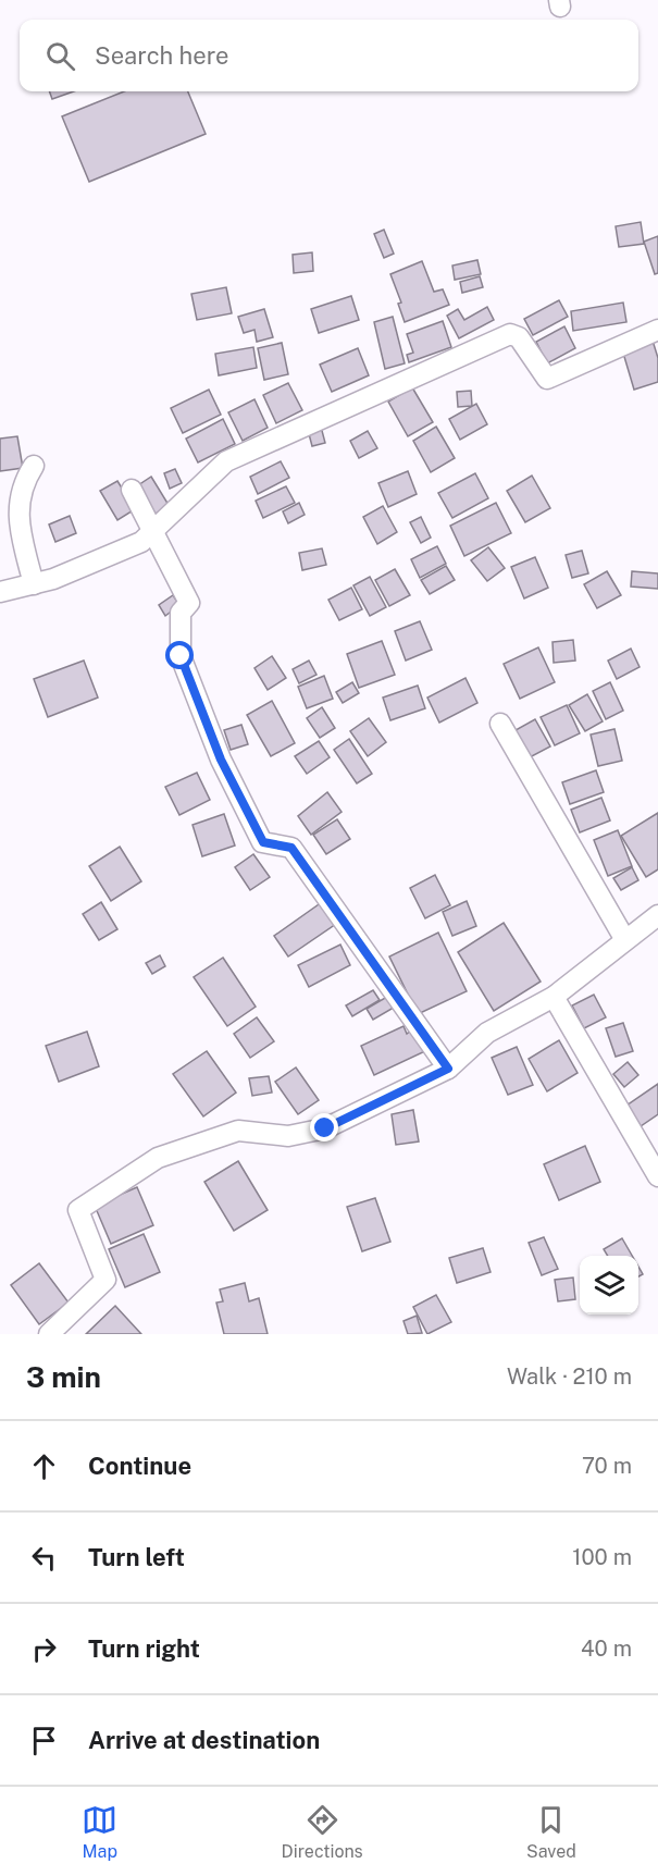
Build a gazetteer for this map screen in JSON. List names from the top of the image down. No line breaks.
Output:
{"page":{"search":"Search here","heading":["3 min","Walk · 210 m"],"list":[["Continue","70 m"],["Turn left","100 m"],["Turn right","40 m"],"Arrive at destination"],"nav":["Map","Directions","Saved"]}}
